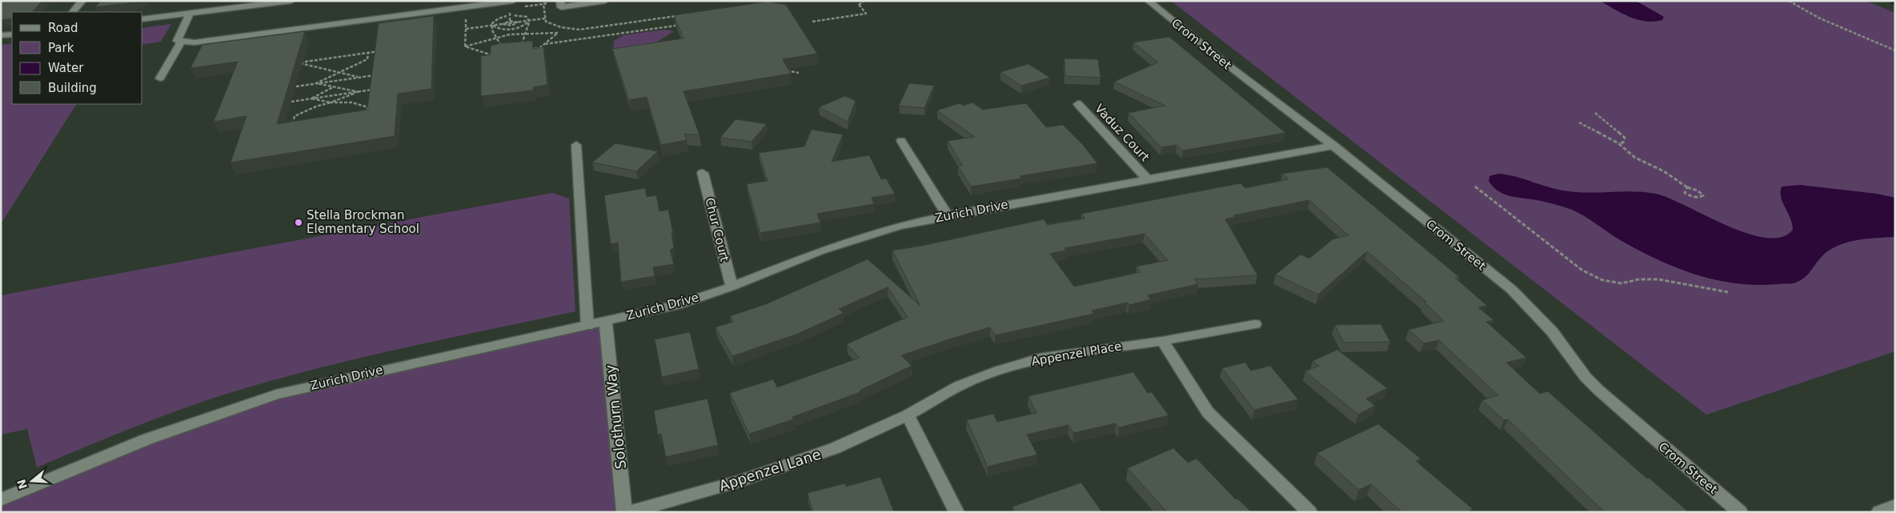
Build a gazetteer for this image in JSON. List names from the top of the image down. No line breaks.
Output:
{"streets":{"street":["Crom Street","Vaduz Court","Zurich Drive","Chur Court","Appenzel Place","Solothurn Way","Appenzel Lane"]},"crossings":[["Crom Street","Zurich Drive"],["Vaduz Court","Zurich Drive"],["Zurich Drive","Chur Court"],["Zurich Drive","Solothurn Way"],["Appenzel Place","Appenzel Lane"]],"places":["Stella Brockman Elementary School"],"legend":["Road","Park","Water","Building"],"north":"left"}
